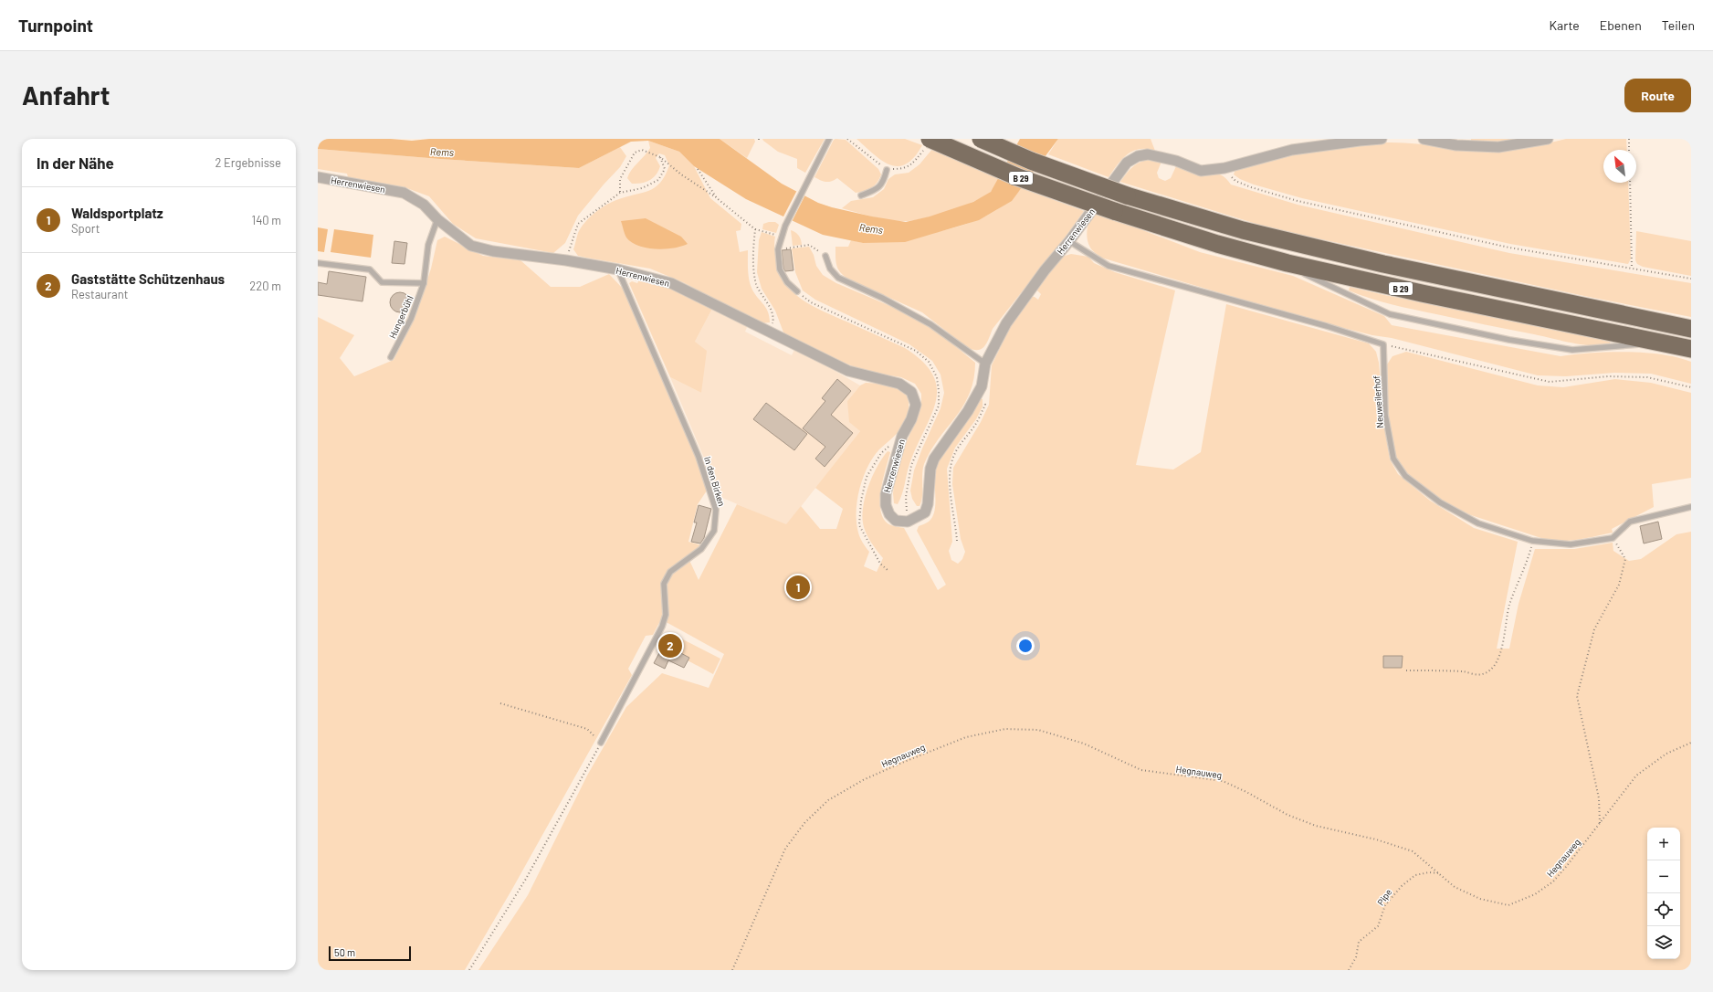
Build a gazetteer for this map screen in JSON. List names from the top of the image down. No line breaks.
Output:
{"streets":{"highway":["B 29"],"street":["Herrenwiesen"],"lane":["Hungerbühl","Neuweilerhof","In den Birken"],"path":["Hegnauweg","Pipe"]},"crossings":[["Herrenwiesen","Hungerbühl"],["Herrenwiesen","In den Birken"],["Hegnauweg","Pipe"]],"water":["Rems"],"scale_bar":"50 m","north":"top left","page":{"header":"Turnpoint","nav":["Karte","Ebenen","Teilen"],"buttons":"Route","title":"Anfahrt","heading":["In der Nähe","2 Ergebnisse"],"list":[{"mark":"1","name":"Waldsportplatz","note":"Sport","value":"140 m"},{"mark":"2","name":"Gaststätte Schützenhaus","note":"Restaurant","value":"220 m"}],"pins":["1","2"],"map_buttons":["+","−"],"scale":"50 m"}}
